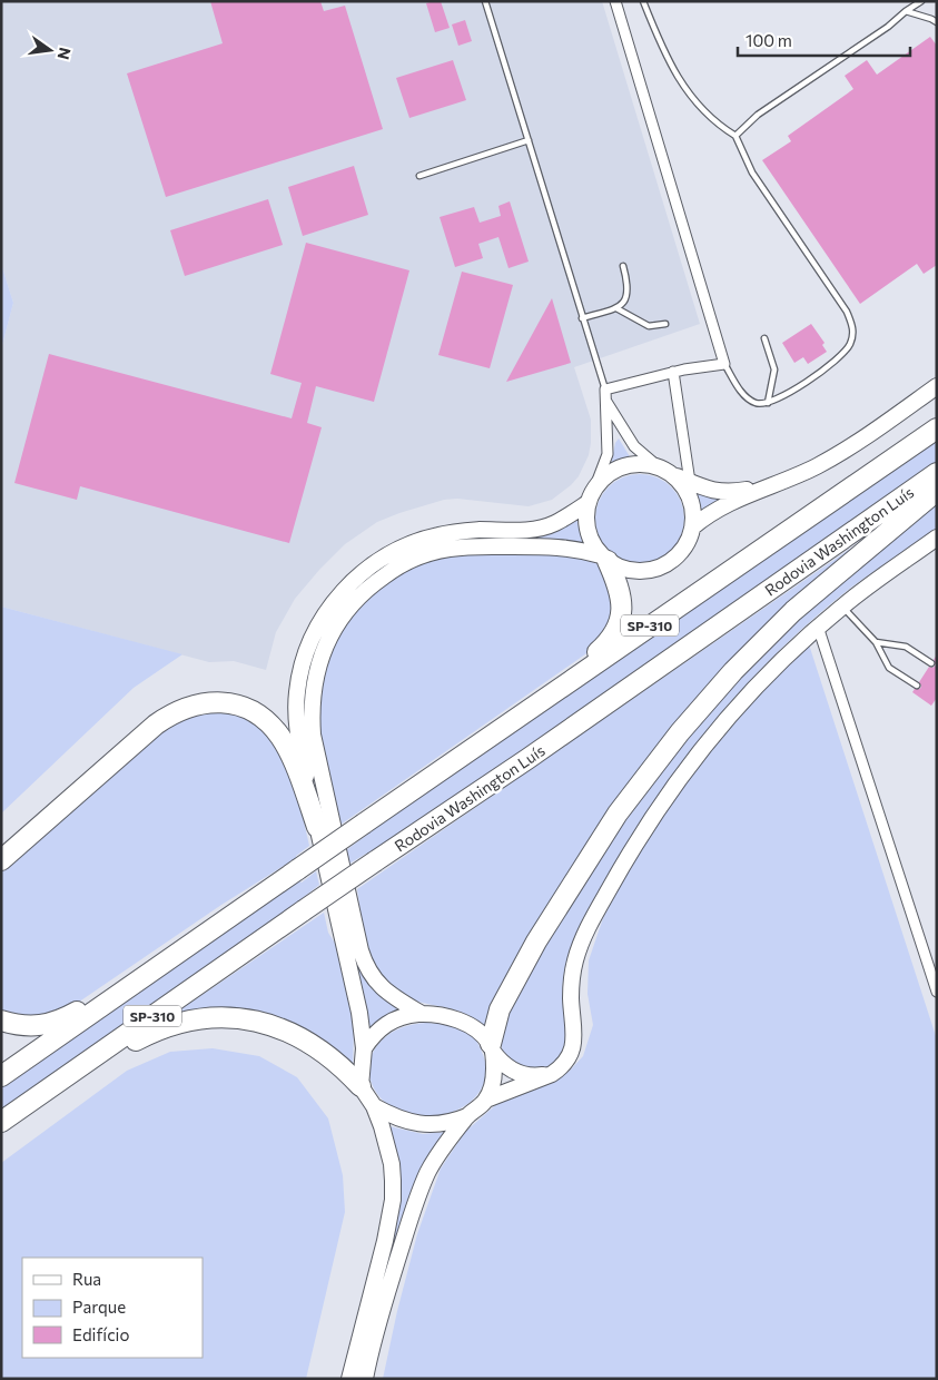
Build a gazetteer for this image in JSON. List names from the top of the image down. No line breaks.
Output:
{"streets":{"highway":["Rodovia Washington Luís","SP-310"]},"legend":["Rua","Parque","Edifício"],"scale_bar":"100 m","north":"right"}
